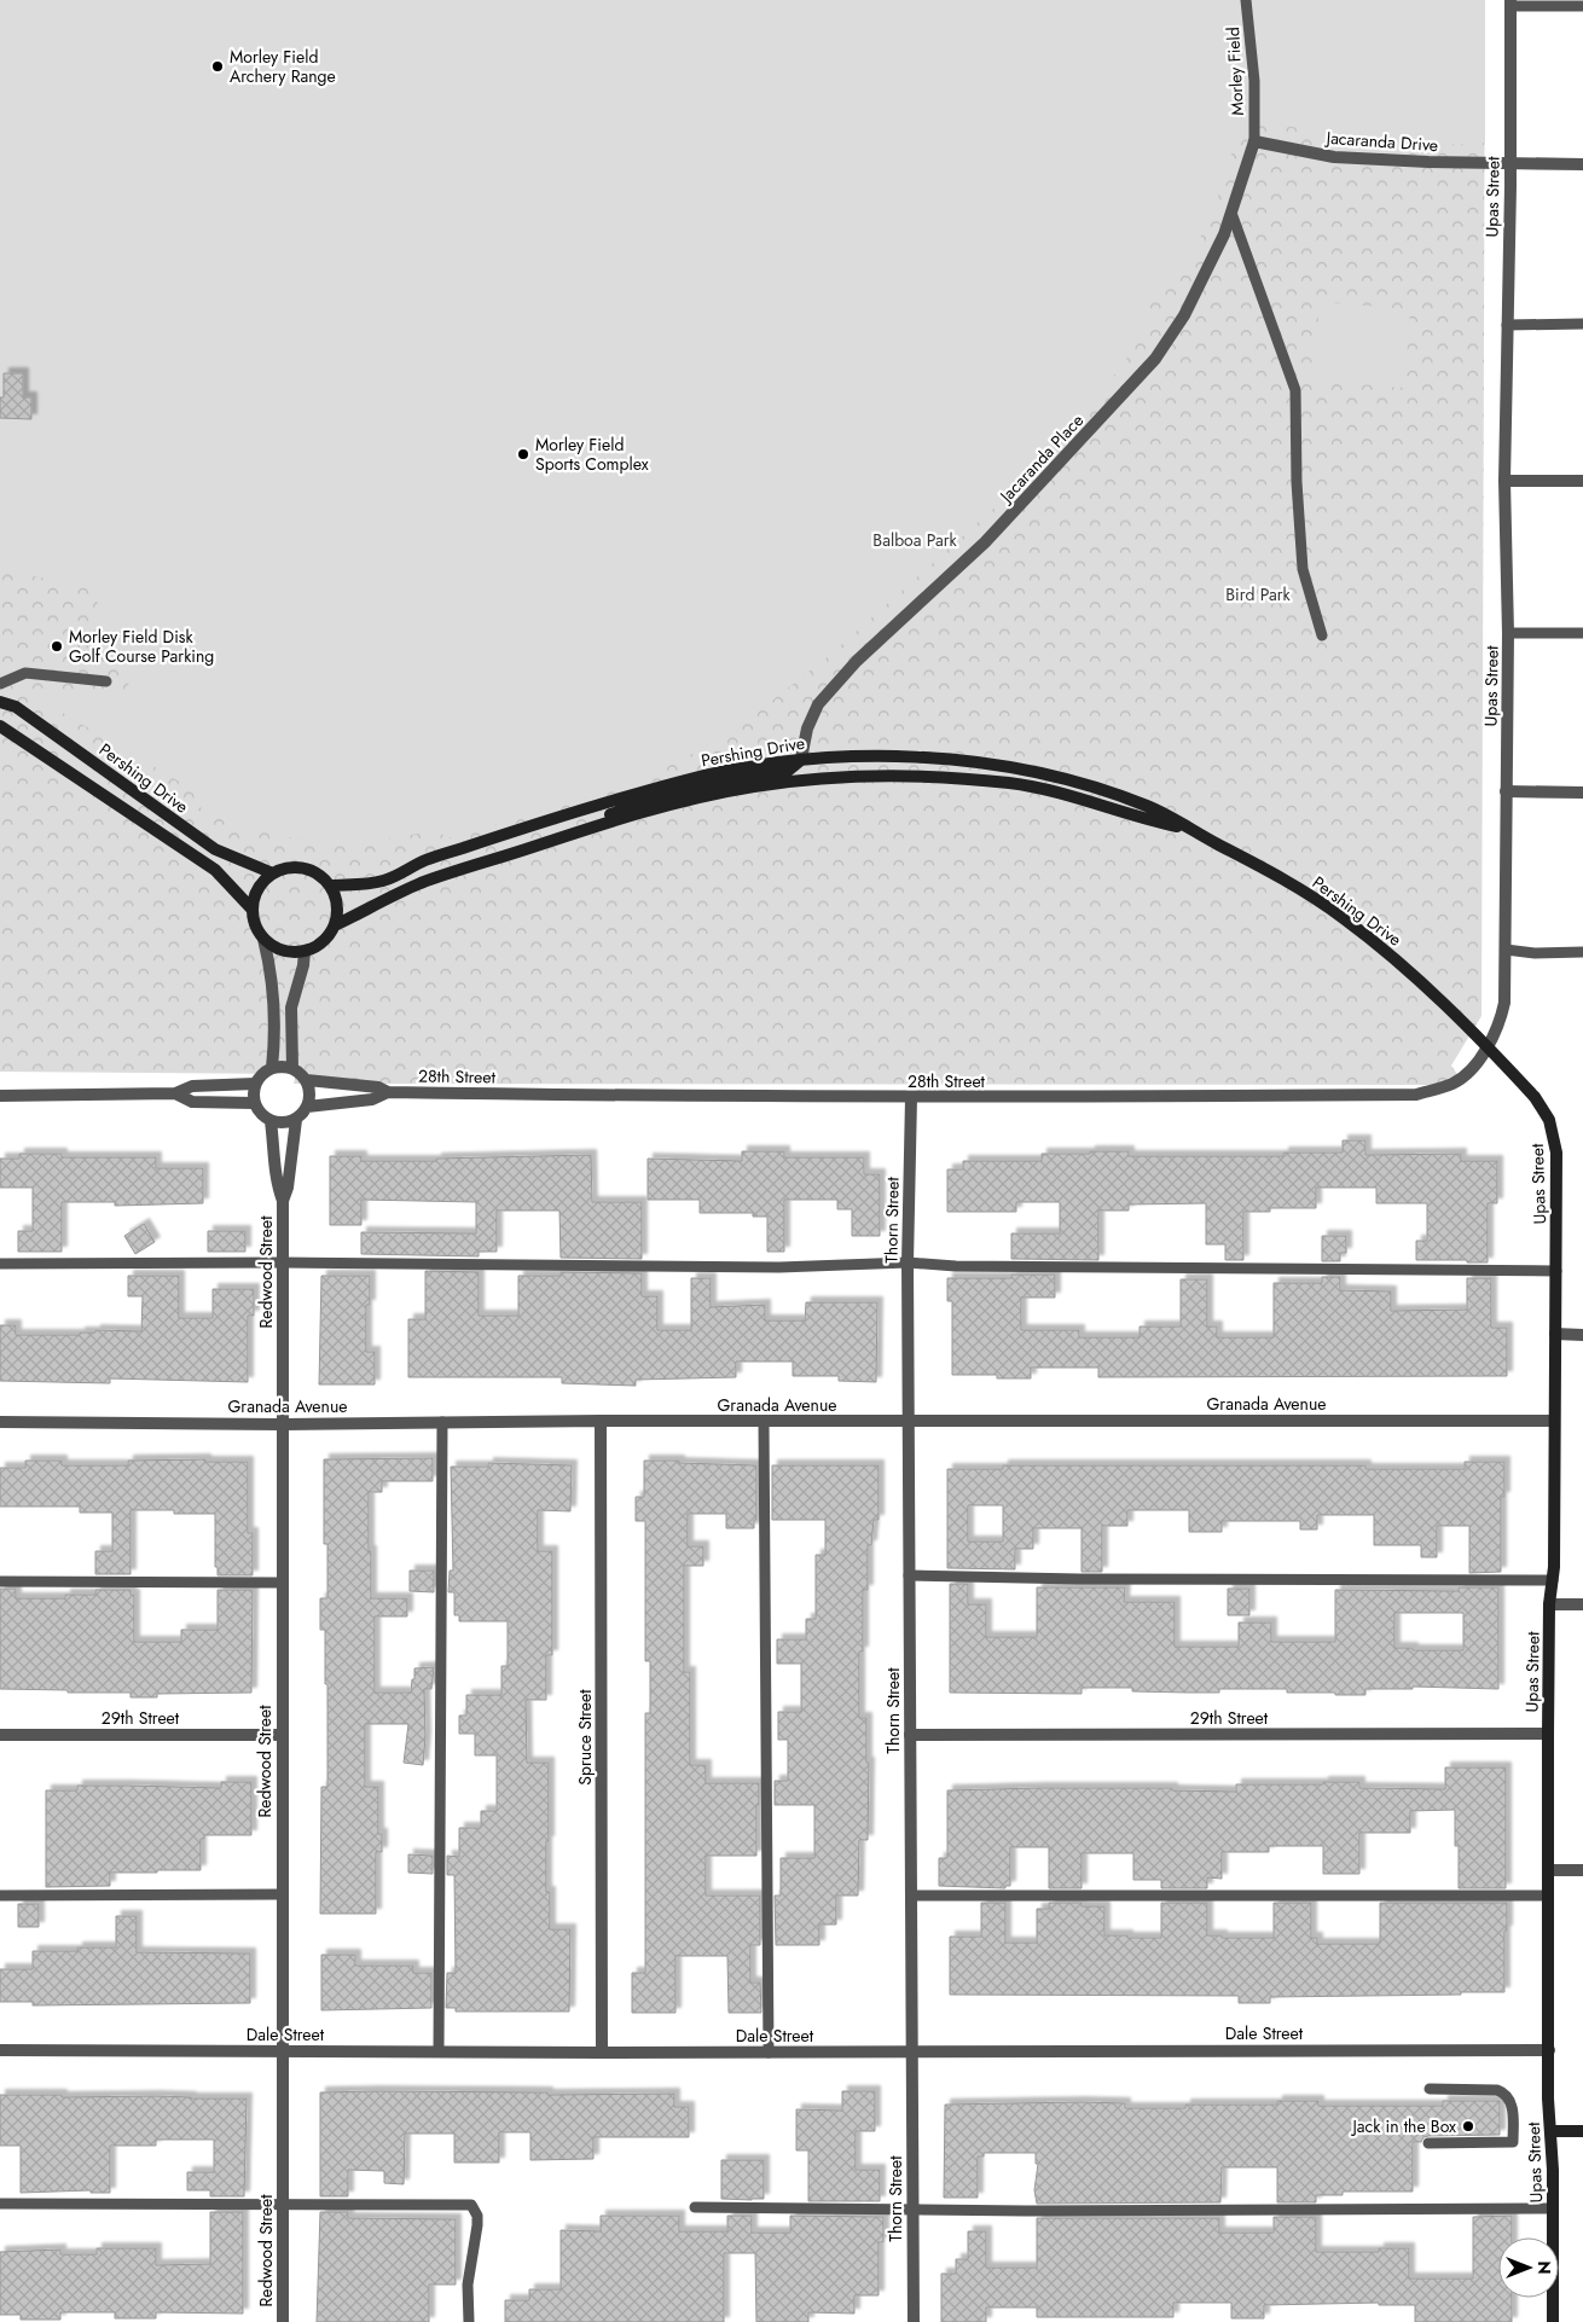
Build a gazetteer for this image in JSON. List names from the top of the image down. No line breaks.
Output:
{"streets":{"main road":["Upas Street","Pershing Drive"],"street":["Jacaranda Drive","Jacaranda Place","28th Street","Thorn Street","Redwood Street","Granada Avenue","29th Street","Spruce Street","Dale Street"],"lane":["Morley Field"]},"crossings":[["Morley Field","Jacaranda Drive"],["Morley Field","Jacaranda Place"],["Jacaranda Drive","Upas Street"],["Jacaranda Drive","Jacaranda Place"],["Upas Street","Pershing Drive"],["Upas Street","28th Street"],["Upas Street","Granada Avenue"],["Upas Street","29th Street"],["Upas Street","Dale Street"],["Jacaranda Place","Pershing Drive"],["Pershing Drive","28th Street"],["28th Street","Thorn Street"],["28th Street","Redwood Street"],["Thorn Street","Granada Avenue"],["Thorn Street","29th Street"],["Thorn Street","Dale Street"],["Redwood Street","Granada Avenue"],["Redwood Street","29th Street"],["Redwood Street","Dale Street"],["Granada Avenue","Spruce Street"],["Spruce Street","Dale Street"]],"parks":["Balboa Park","Bird Park"],"places":["Morley Field Archery Range","Morley Field Sports Complex","Morley Field Disk Golf Course Parking","Jack in the Box"],"north":"right"}
